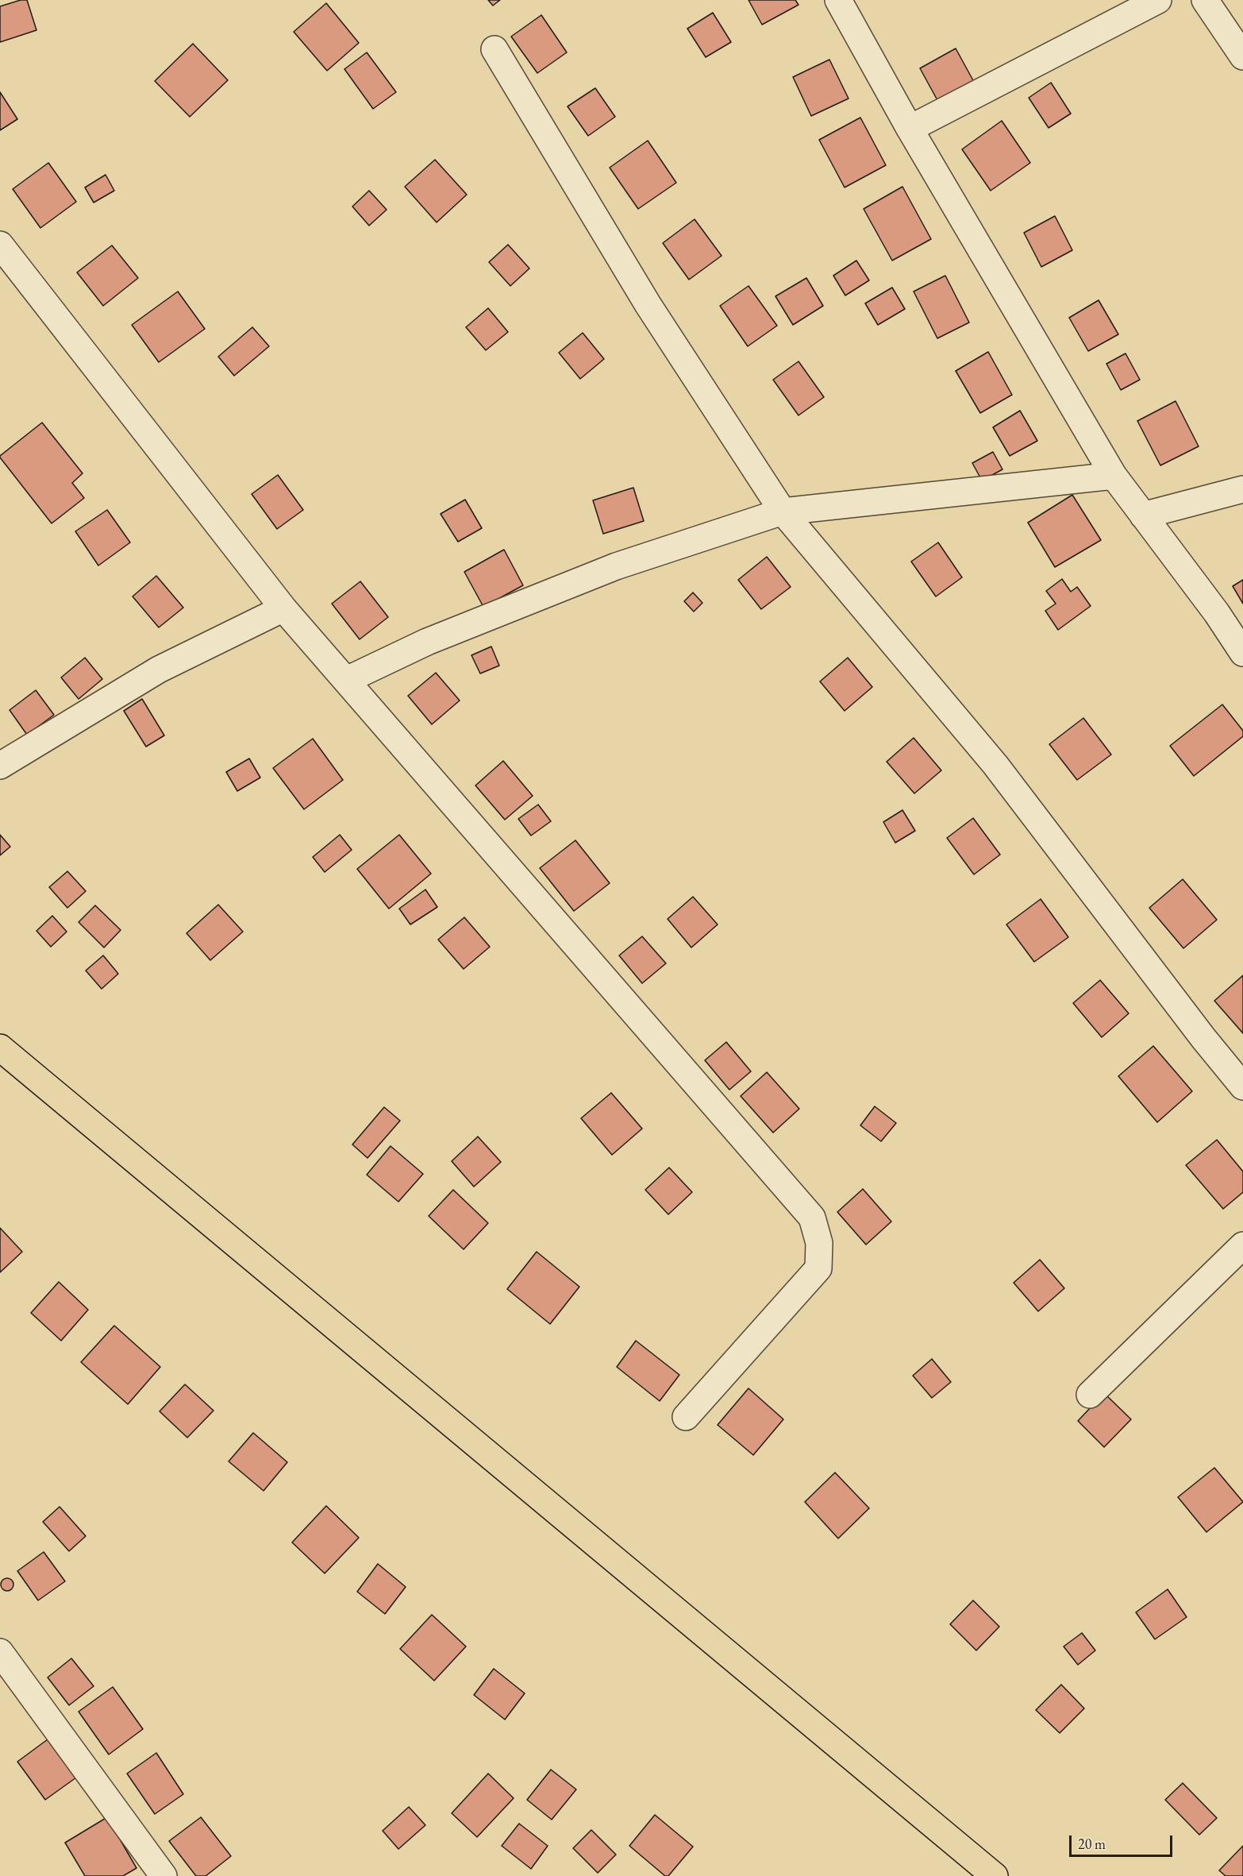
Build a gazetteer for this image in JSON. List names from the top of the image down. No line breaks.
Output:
{"scale_bar":"20 m"}
